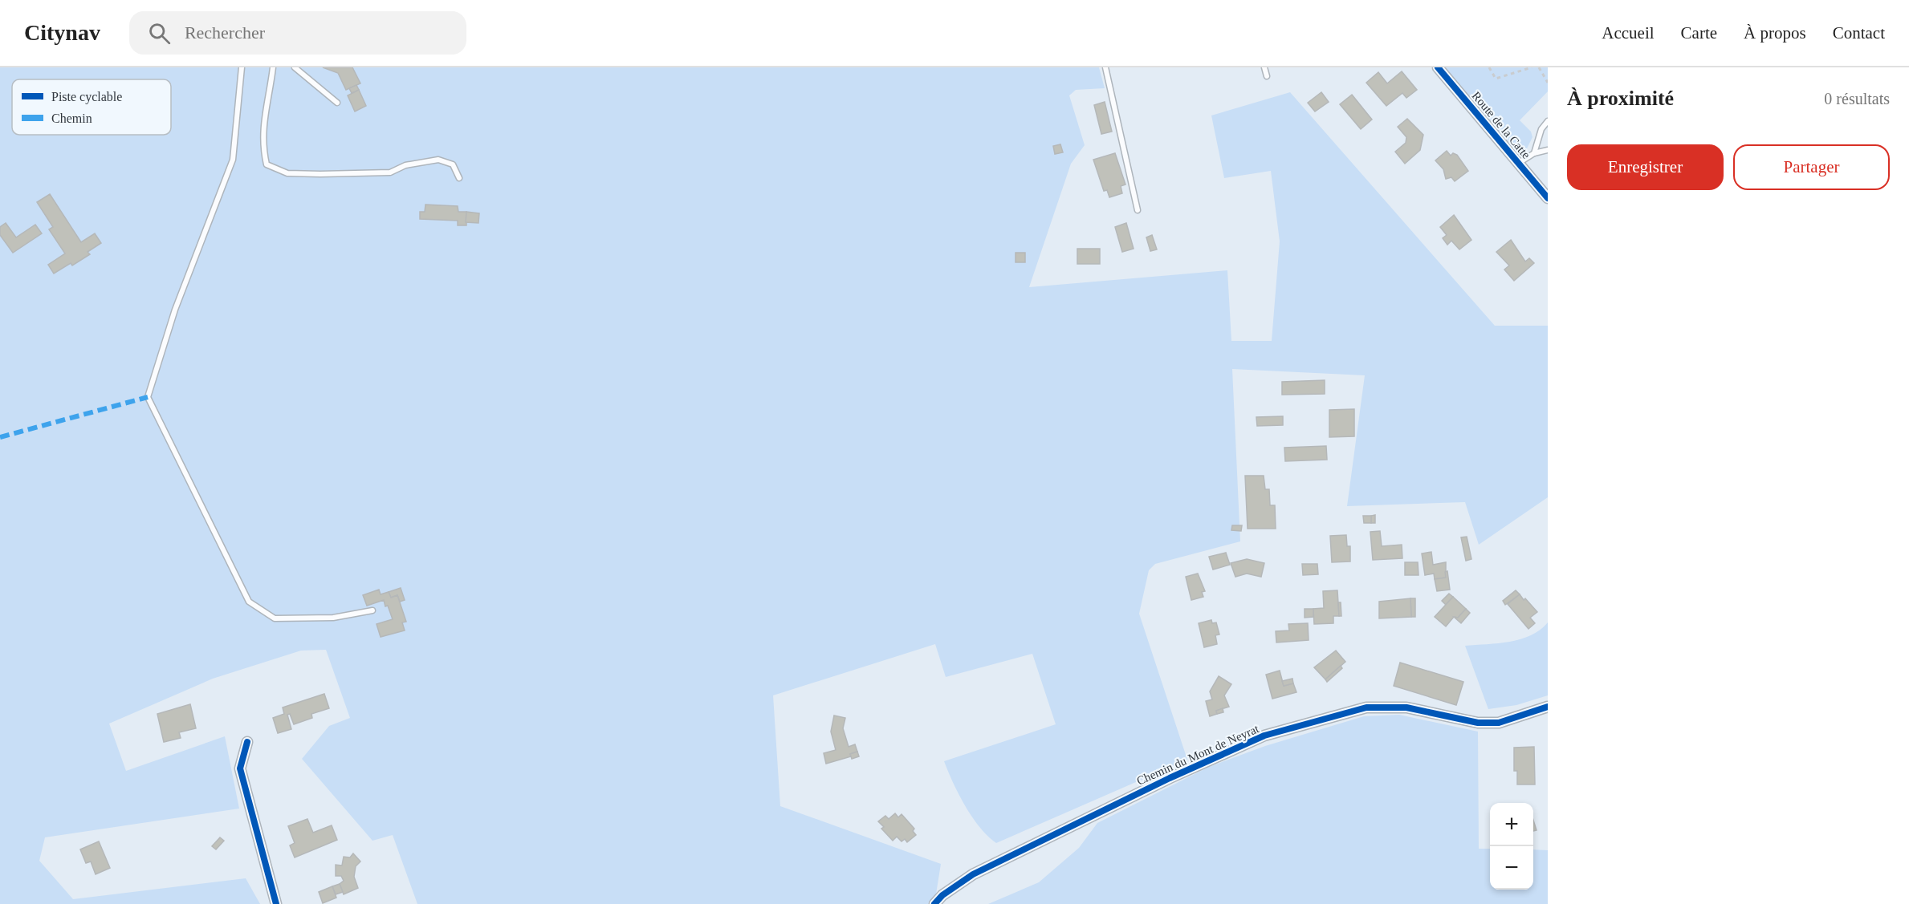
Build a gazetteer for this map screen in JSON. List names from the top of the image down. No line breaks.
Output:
{"streets":{"street":["Route de la Catte","Chemin du Mont de Neyrat"]},"legend":["Piste cyclable","Chemin"],"page":{"header":"Citynav","search":"Rechercher","nav":["Accueil","Carte","À propos","Contact"],"heading":["À proximité","0 résultats"],"buttons":["Enregistrer","Partager"],"map_buttons":["+","−"]}}
